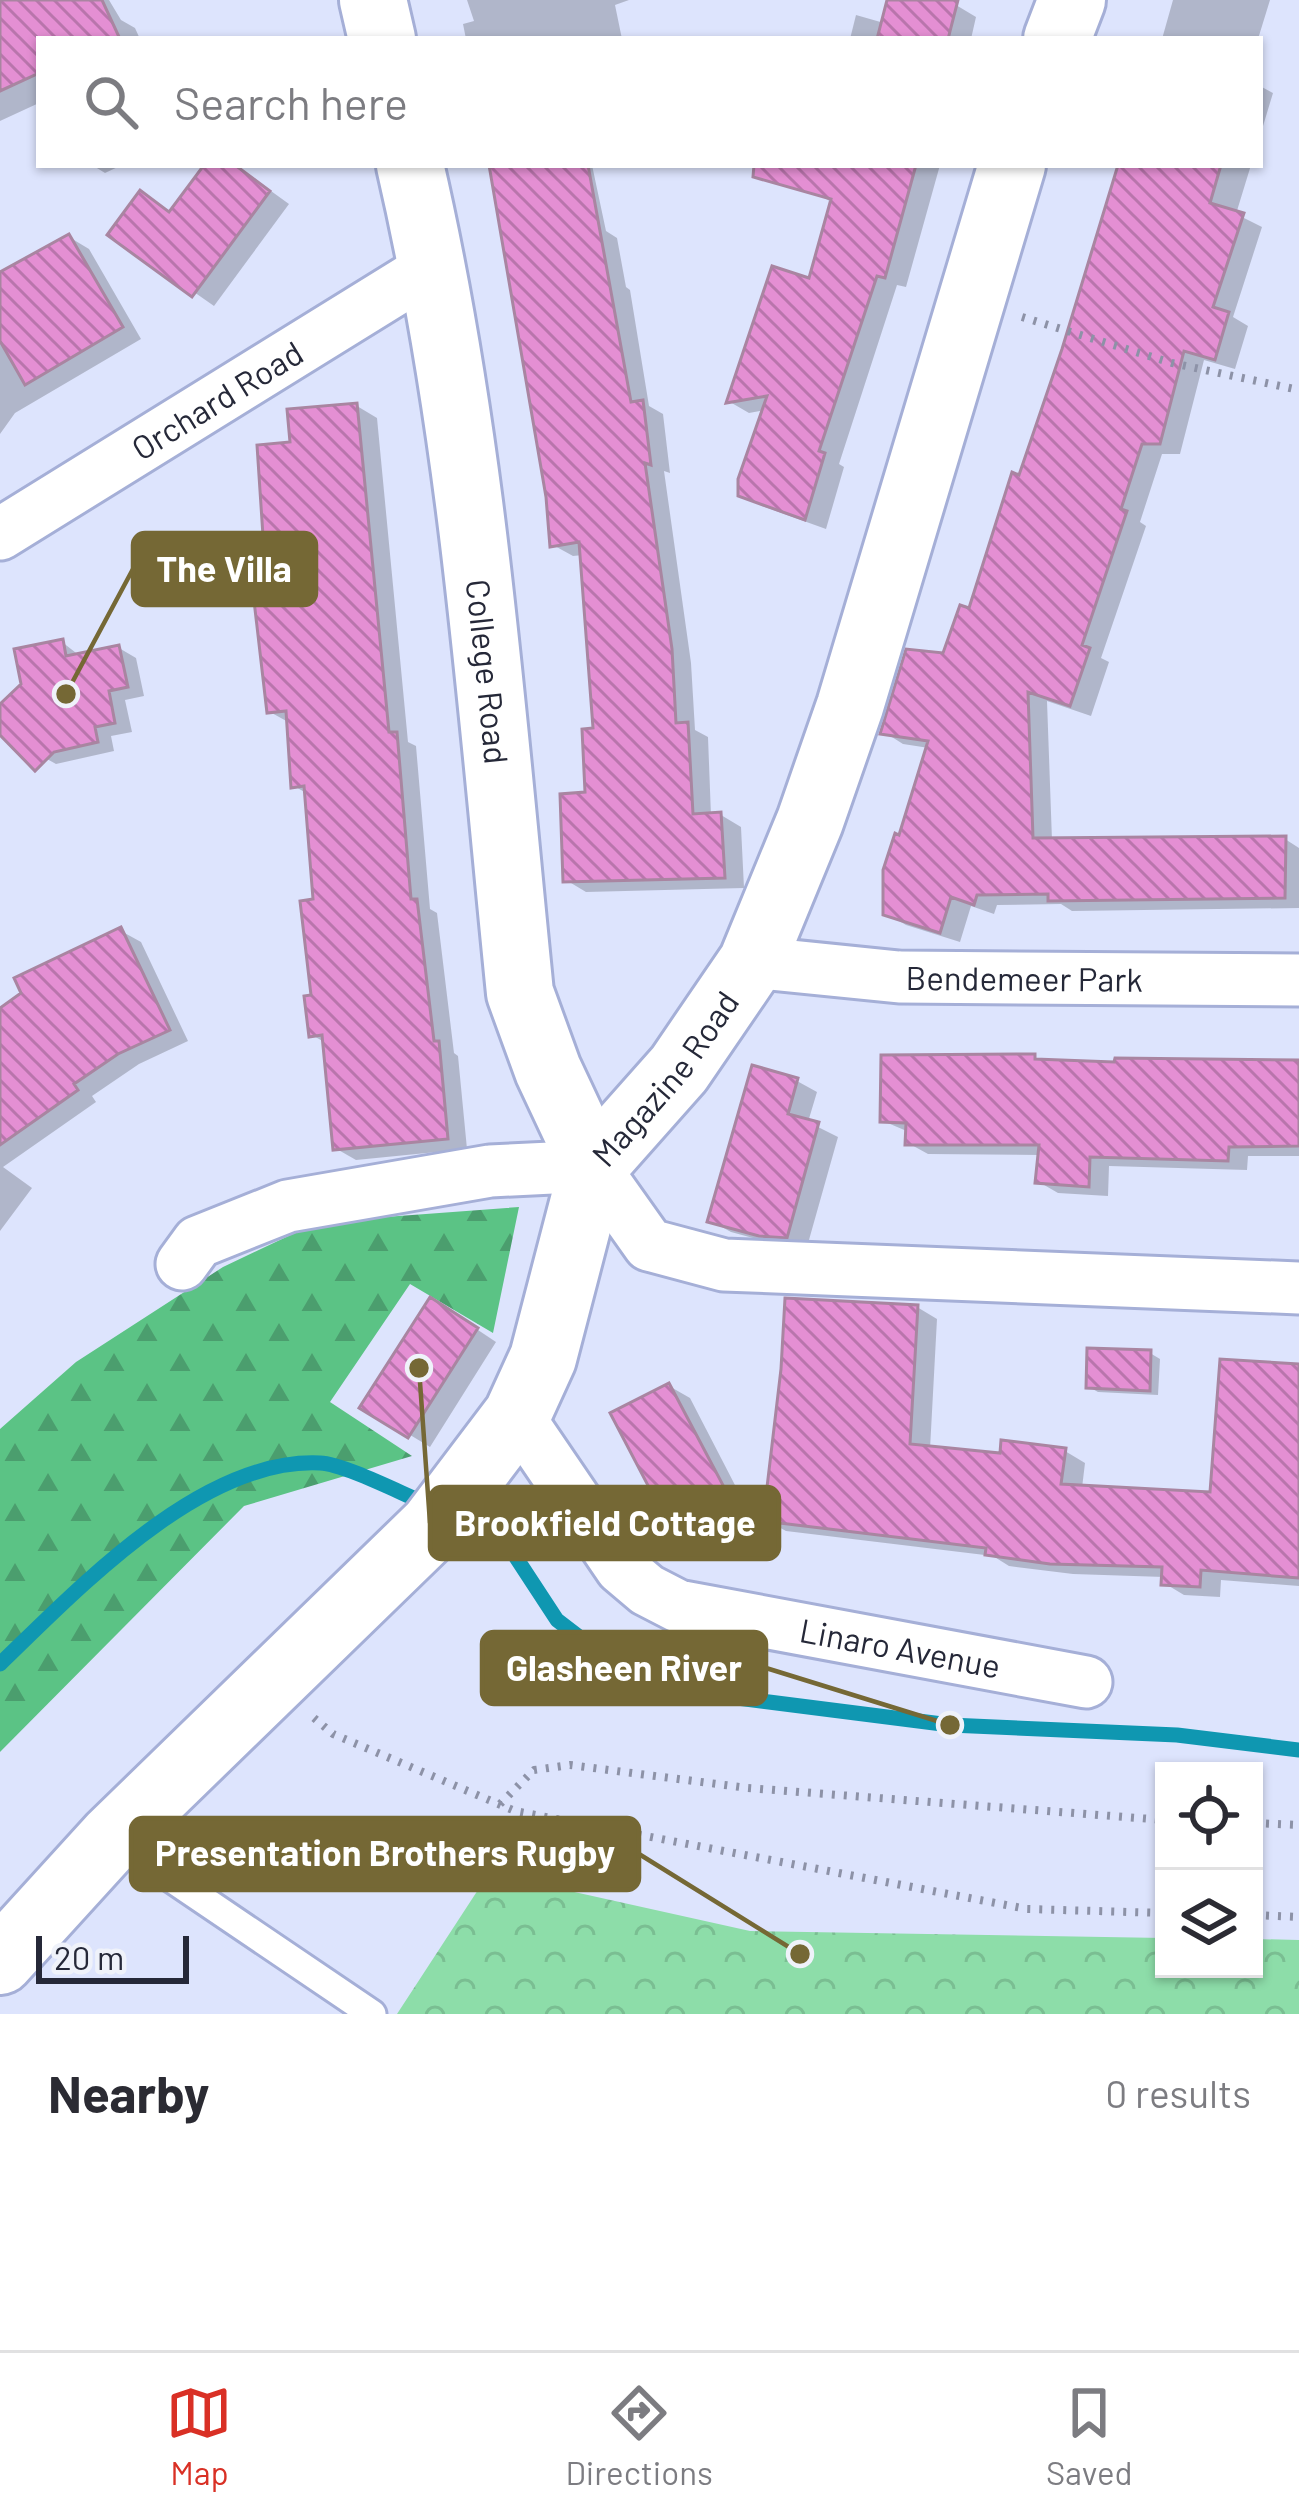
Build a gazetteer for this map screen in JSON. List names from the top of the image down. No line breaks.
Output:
{"streets":{"main road":["College Road","Magazine Road"],"street":["Orchard Road","Bendemeer Park","Linaro Avenue"]},"crossings":[["Orchard Road","College Road"],["College Road","Magazine Road"],["Bendemeer Park","Magazine Road"],["Magazine Road","Linaro Avenue"]],"places":["The Villa","Brookfield Cottage","Glasheen River","Presentation Brothers Rugby"],"scale_bar":"20 m","page":{"search":"Search here","scale":"20 m","heading":["Nearby","0 results"],"nav":["Map","Directions","Saved"]}}
